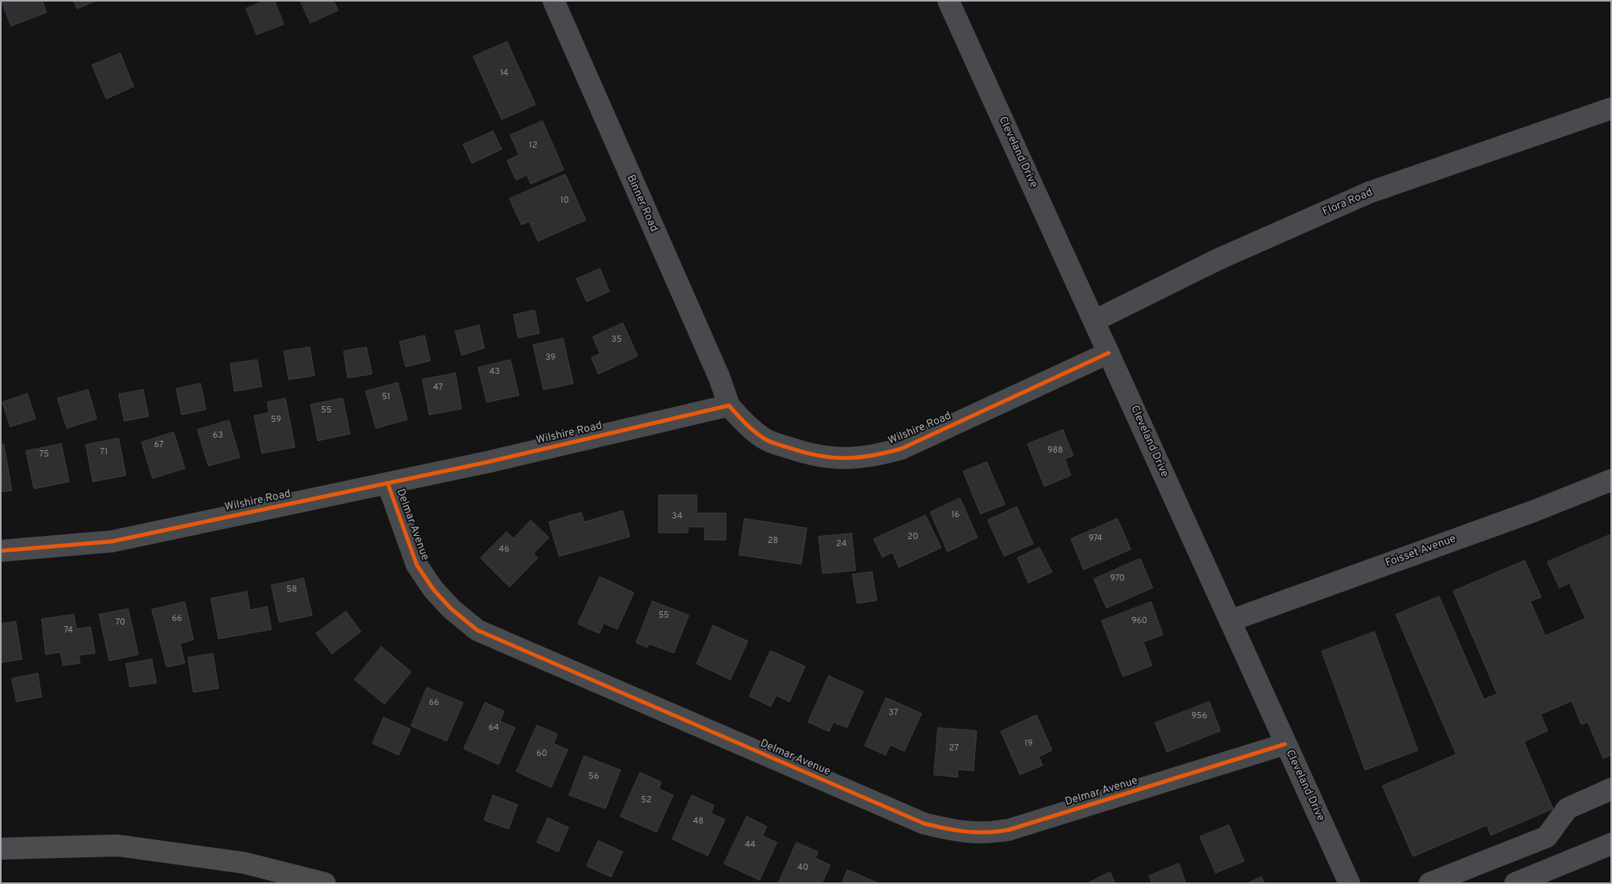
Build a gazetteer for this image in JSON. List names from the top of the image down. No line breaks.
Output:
{"streets":{"street":["Cleveland Drive","Flora Road","Binner Road","Wilshire Road","Delmar Avenue","Foisset Avenue"]},"crossings":[["Cleveland Drive","Flora Road"],["Cleveland Drive","Wilshire Road"],["Cleveland Drive","Delmar Avenue"],["Cleveland Drive","Foisset Avenue"],["Binner Road","Wilshire Road"],["Wilshire Road","Delmar Avenue"]],"house_numbers":["14","12","10","35","39","43","47","51","55","59","63","67","988","71","75","16","34","20","974","28","24","46","970","58","55","66","960","70","74","66","37","956","64","19","27","60","56","52","48","44","40"]}
